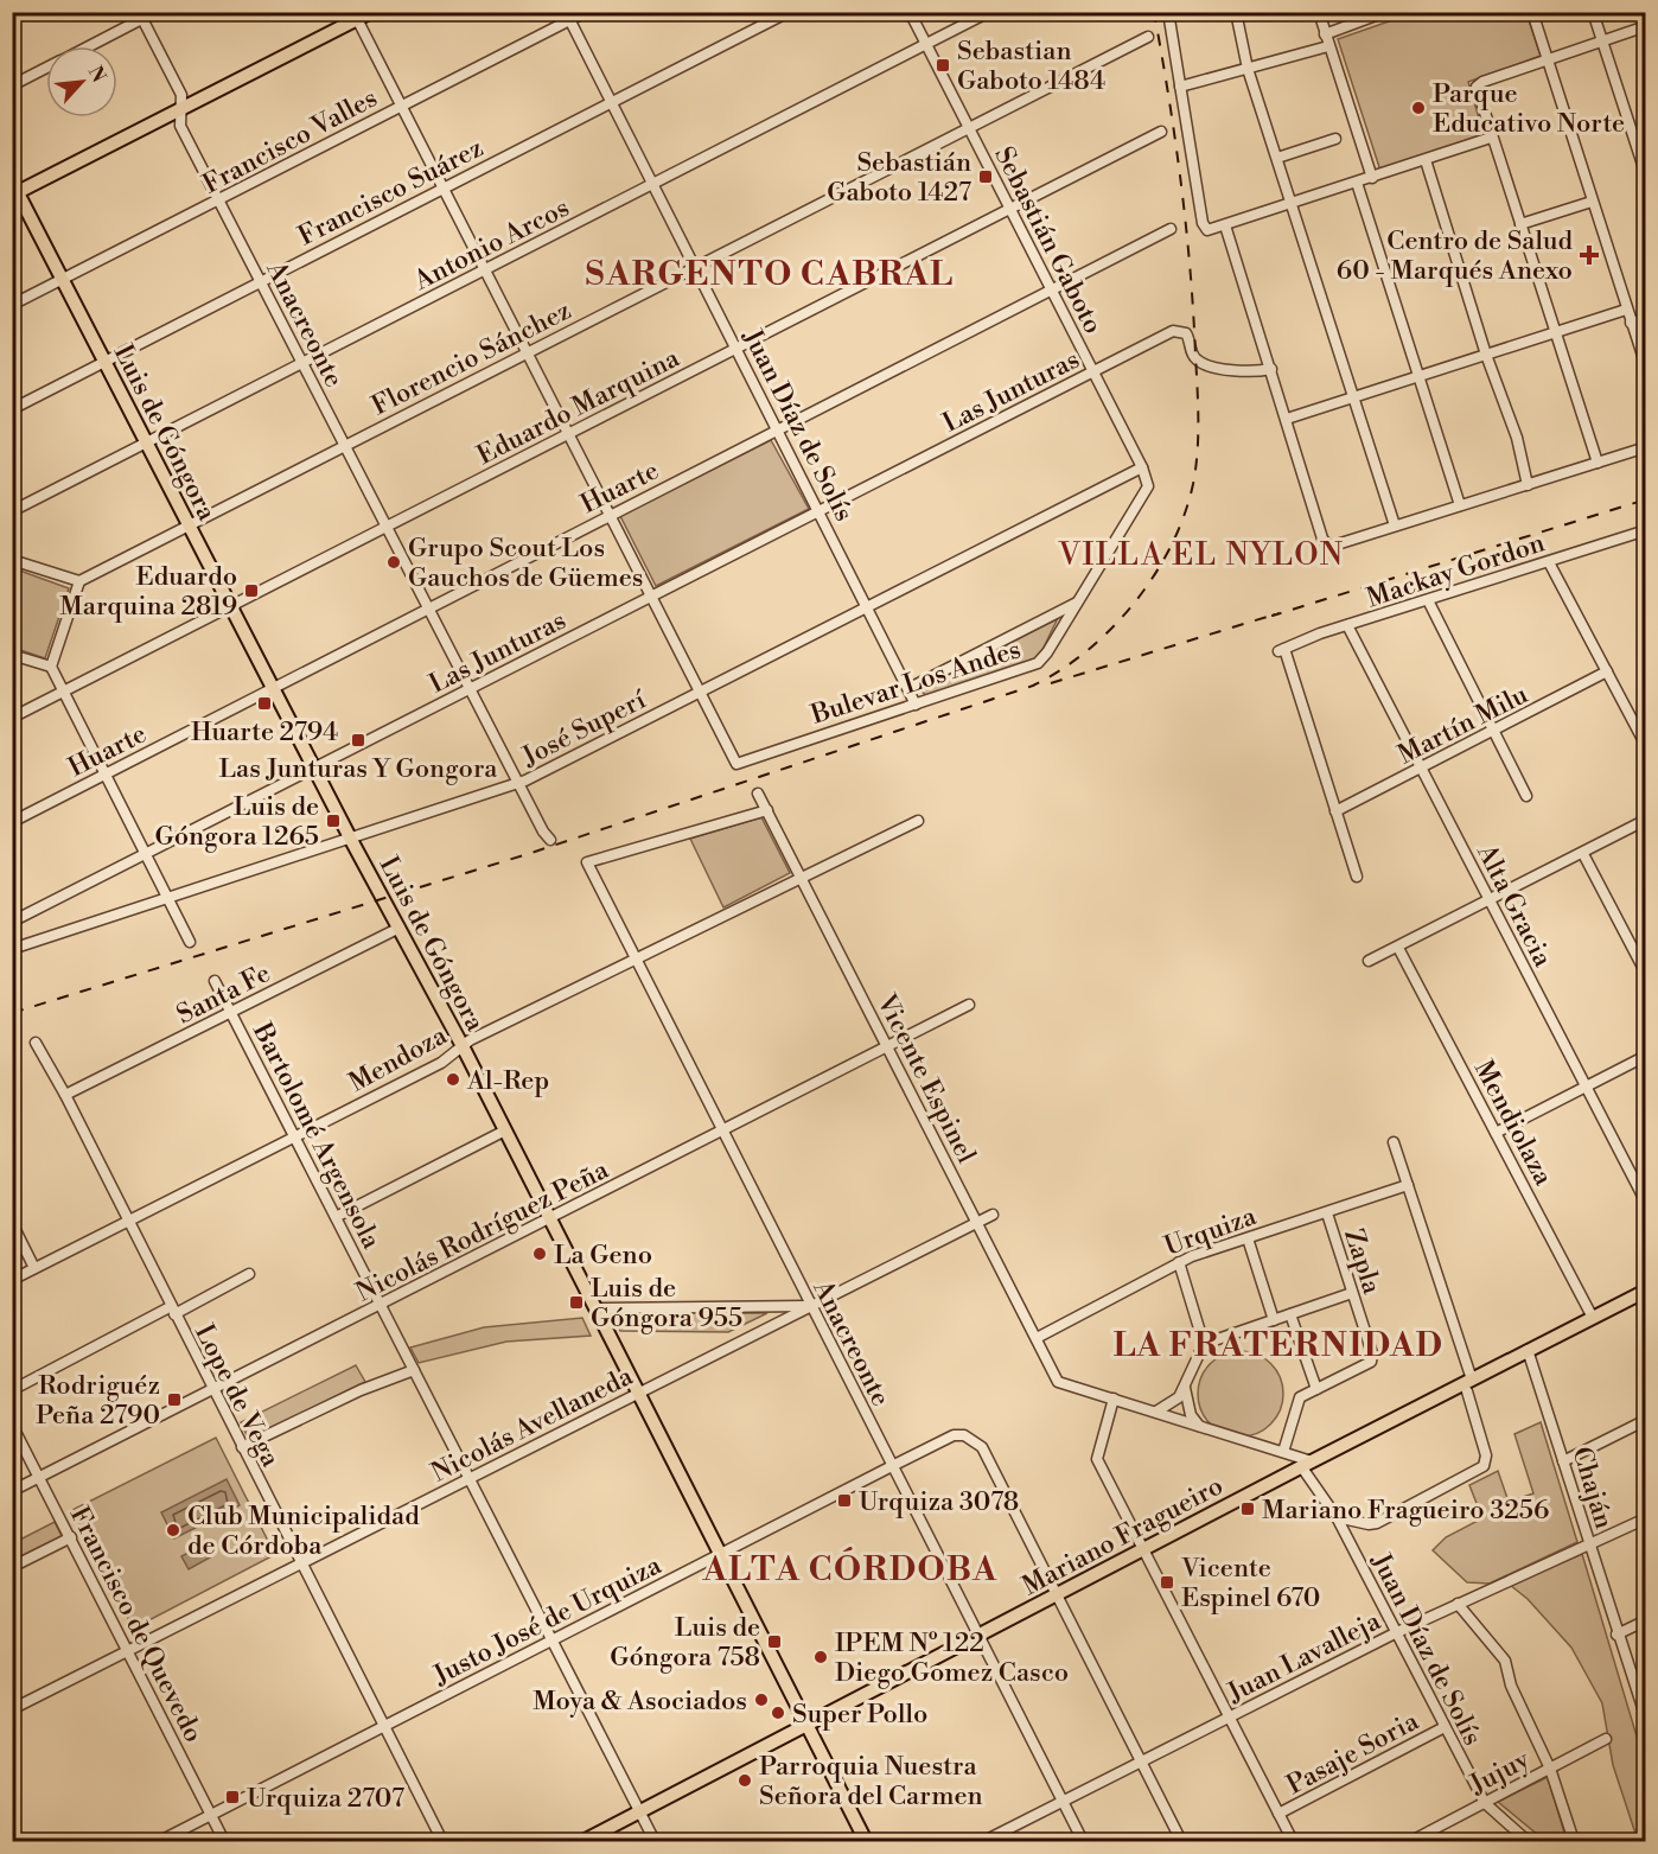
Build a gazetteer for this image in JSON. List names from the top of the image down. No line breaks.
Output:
{"streets":{"main road":["Luis de Góngora","Mariano Fragueiro"],"street":["Francisco Valles","Francisco Suárez","Sebastián Gaboto","Antonio Arcos","Anacreonte","Florencio Sánchez","Las Junturas","Eduardo Marquina","Juan Díaz de Solís","Huarte","Mackay Gordon","Bulevar Los Andes","Martín Milu","José Superí","Alta Gracia","Santa Fe","Mendoza","Vicente Espinel","Mendiolaza","Bartolomé Argensola","Nicolás Rodríguez Peña","Urquiza","Zapla","Lope de Vega","Nicolás Avellaneda","Chaján","Justo José de Urquiza","Francisco de Quevedo","Juan Lavalleja","Pasaje Soria","Jujuy"]},"crossings":[["Francisco Valles","Anacreonte"],["Francisco Valles","Juan Díaz de Solís"],["Francisco Valles","Luis de Góngora"],["Francisco Suárez","Anacreonte"],["Francisco Suárez","Juan Díaz de Solís"],["Francisco Suárez","Luis de Góngora"],["Sebastián Gaboto","Antonio Arcos"],["Sebastián Gaboto","Florencio Sánchez"],["Sebastián Gaboto","Las Junturas"],["Sebastián Gaboto","Eduardo Marquina"],["Sebastián Gaboto","Huarte"],["Sebastián Gaboto","Bulevar Los Andes"],["Sebastián Gaboto","José Superí"],["Antonio Arcos","Anacreonte"],["Antonio Arcos","Juan Díaz de Solís"],["Antonio Arcos","Luis de Góngora"],["Anacreonte","Florencio Sánchez"],["Anacreonte","Las Junturas"],["Anacreonte","Eduardo Marquina"],["Anacreonte","Huarte"],["Anacreonte","José Superí"],["Anacreonte","Mendoza"],["Anacreonte","Vicente Espinel"],["Anacreonte","Nicolás Rodríguez Peña"],["Anacreonte","Nicolás Avellaneda"],["Anacreonte","Mariano Fragueiro"],["Anacreonte","Justo José de Urquiza"],["Anacreonte","Juan Lavalleja"],["Florencio Sánchez","Juan Díaz de Solís"],["Florencio Sánchez","Luis de Góngora"],["Las Junturas","Juan Díaz de Solís"],["Las Junturas","Luis de Góngora"],["Eduardo Marquina","Juan Díaz de Solís"],["Eduardo Marquina","Luis de Góngora"],["Juan Díaz de Solís","Huarte"],["Juan Díaz de Solís","Bulevar Los Andes"],["Juan Díaz de Solís","José Superí"],["Juan Díaz de Solís","Mariano Fragueiro"],["Juan Díaz de Solís","Juan Lavalleja"],["Juan Díaz de Solís","Pasaje Soria"],["Juan Díaz de Solís","Jujuy"],["Luis de Góngora","Huarte"],["Luis de Góngora","José Superí"],["Luis de Góngora","Santa Fe"],["Luis de Góngora","Mendoza"],["Luis de Góngora","Nicolás Rodríguez Peña"],["Luis de Góngora","Nicolás Avellaneda"],["Luis de Góngora","Mariano Fragueiro"],["Luis de Góngora","Justo José de Urquiza"],["Mackay Gordon","Martín Milu"],["Mackay Gordon","Alta Gracia"],["Bulevar Los Andes","José Superí"],["Martín Milu","Alta Gracia"],["Santa Fe","Bartolomé Argensola"],["Santa Fe","Lope de Vega"],["Mendoza","Vicente Espinel"],["Mendoza","Bartolomé Argensola"],["Mendoza","Lope de Vega"],["Vicente Espinel","Nicolás Rodríguez Peña"],["Vicente Espinel","Urquiza"],["Vicente Espinel","Nicolás Avellaneda"],["Mendiolaza","Mariano Fragueiro"],["Bartolomé Argensola","Nicolás Rodríguez Peña"],["Bartolomé Argensola","Nicolás Avellaneda"],["Bartolomé Argensola","Mariano Fragueiro"],["Bartolomé Argensola","Justo José de Urquiza"],["Nicolás Rodríguez Peña","Lope de Vega"],["Nicolás Rodríguez Peña","Francisco de Quevedo"],["Urquiza","Zapla"],["Lope de Vega","Nicolás Avellaneda"],["Lope de Vega","Justo José de Urquiza"],["Nicolás Avellaneda","Francisco de Quevedo"],["Chaján","Mariano Fragueiro"],["Chaján","Juan Lavalleja"],["Mariano Fragueiro","Justo José de Urquiza"],["Justo José de Urquiza","Francisco de Quevedo"]],"districts":["SARGENTO CABRAL","VILLA EL NYLON","LA FRATERNIDAD","ALTA CÓRDOBA"],"places":{"transit":["Sebastian Gaboto 1484","Sebastián Gaboto 1427","Eduardo Marquina 2819","Huarte 2794","Las Junturas Y Gongora","Luis de Góngora 1265","Luis de Góngora 955","Rodriguéz Peña 2790","Urquiza 3078","Mariano Fragueiro 3256","Vicente Espinel 670","Luis de Góngora 758","Urquiza 2707"],"other":["Parque Educativo Norte","Grupo Scout Los Gauchos de Güemes","Al-Rep","La Geno","Club Municipalidad de Córdoba","IPEM Nº 122 Diego Gomez Casco","Moya & Asociados","Super Pollo","Parroquia Nuestra Señora del Carmen"],"health":["Centro de Salud 60 - Marqués Anexo"]},"north":"top right"}
